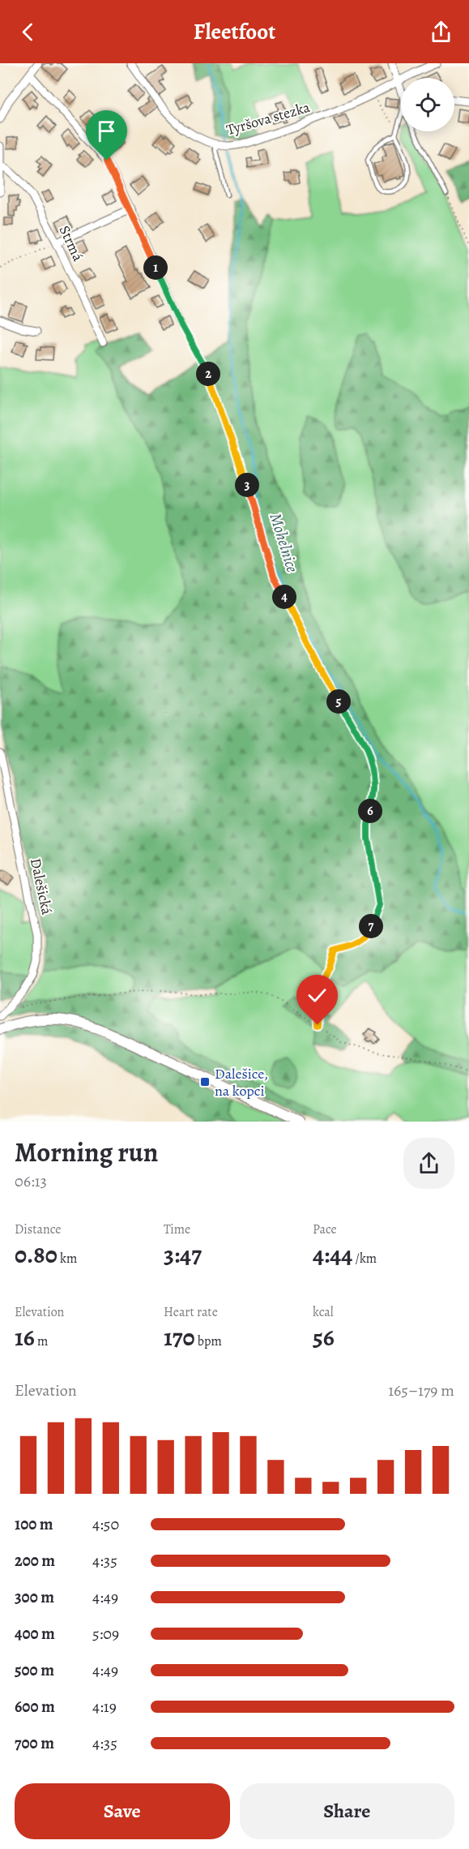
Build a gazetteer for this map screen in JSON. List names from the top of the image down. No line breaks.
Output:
{"streets":{"street":["Tyršova stezka","Strmá","Dalešická"]},"water":["Mohelnice"],"places":{"transit":["Dalešice, na kopci"]},"page":{"header":"Fleetfoot","pins":["1","2","3","4","5","6","7"],"heading":["Morning run","06:13"],"stats":[["Distance","0.80 km"],["Time","3:47"],["Pace","4:44 /km"],["Elevation","16 m"],["Heart rate","170 bpm"],["kcal","56"]],"chart":["Elevation","165–179 m"],"list":[{"name":"100 m","note":"4:50"},{"name":"200 m","note":"4:35"},{"name":"300 m","note":"4:49"},{"name":"400 m","note":"5:09"},{"name":"500 m","note":"4:49"},{"name":"600 m","note":"4:19"},{"name":"700 m","note":"4:35"}],"buttons":["Save","Share"]}}
